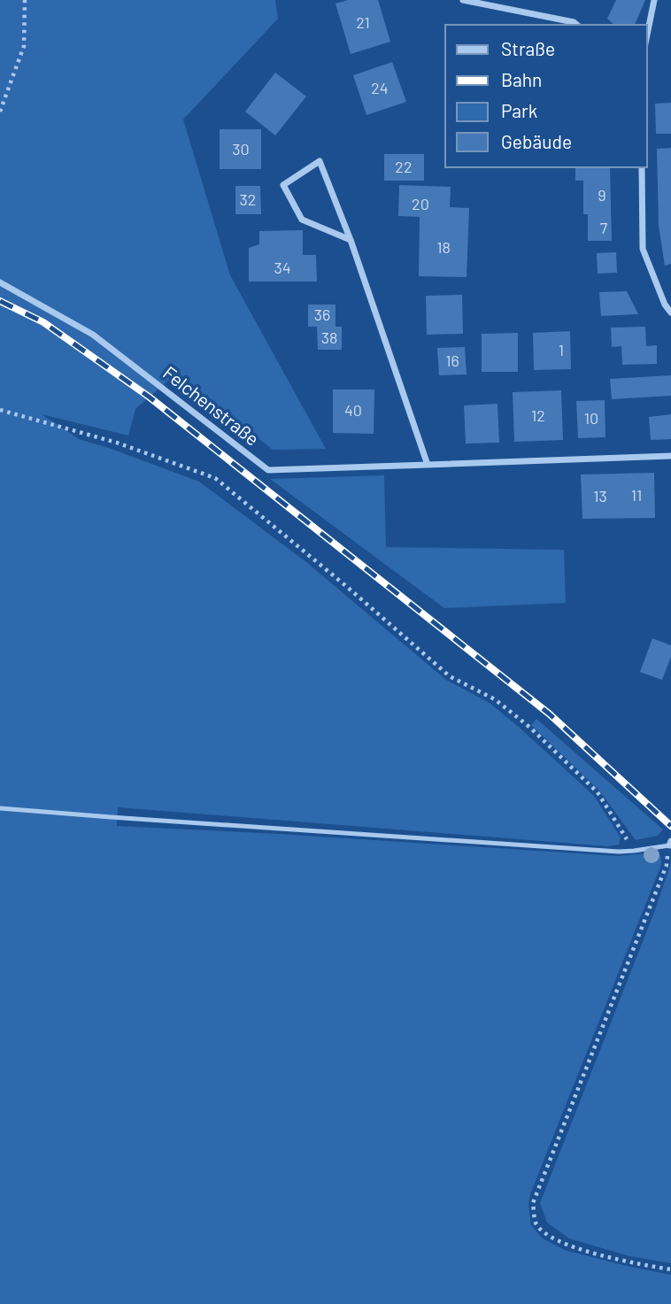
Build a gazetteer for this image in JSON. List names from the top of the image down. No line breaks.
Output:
{"streets":{"street":["Felchenstraße"]},"house_numbers":["21","24","30","22","9","32","20","7","18","34","36","38","1","16","40","12","10","11","13"],"legend":["Straße","Bahn","Park","Gebäude"]}
